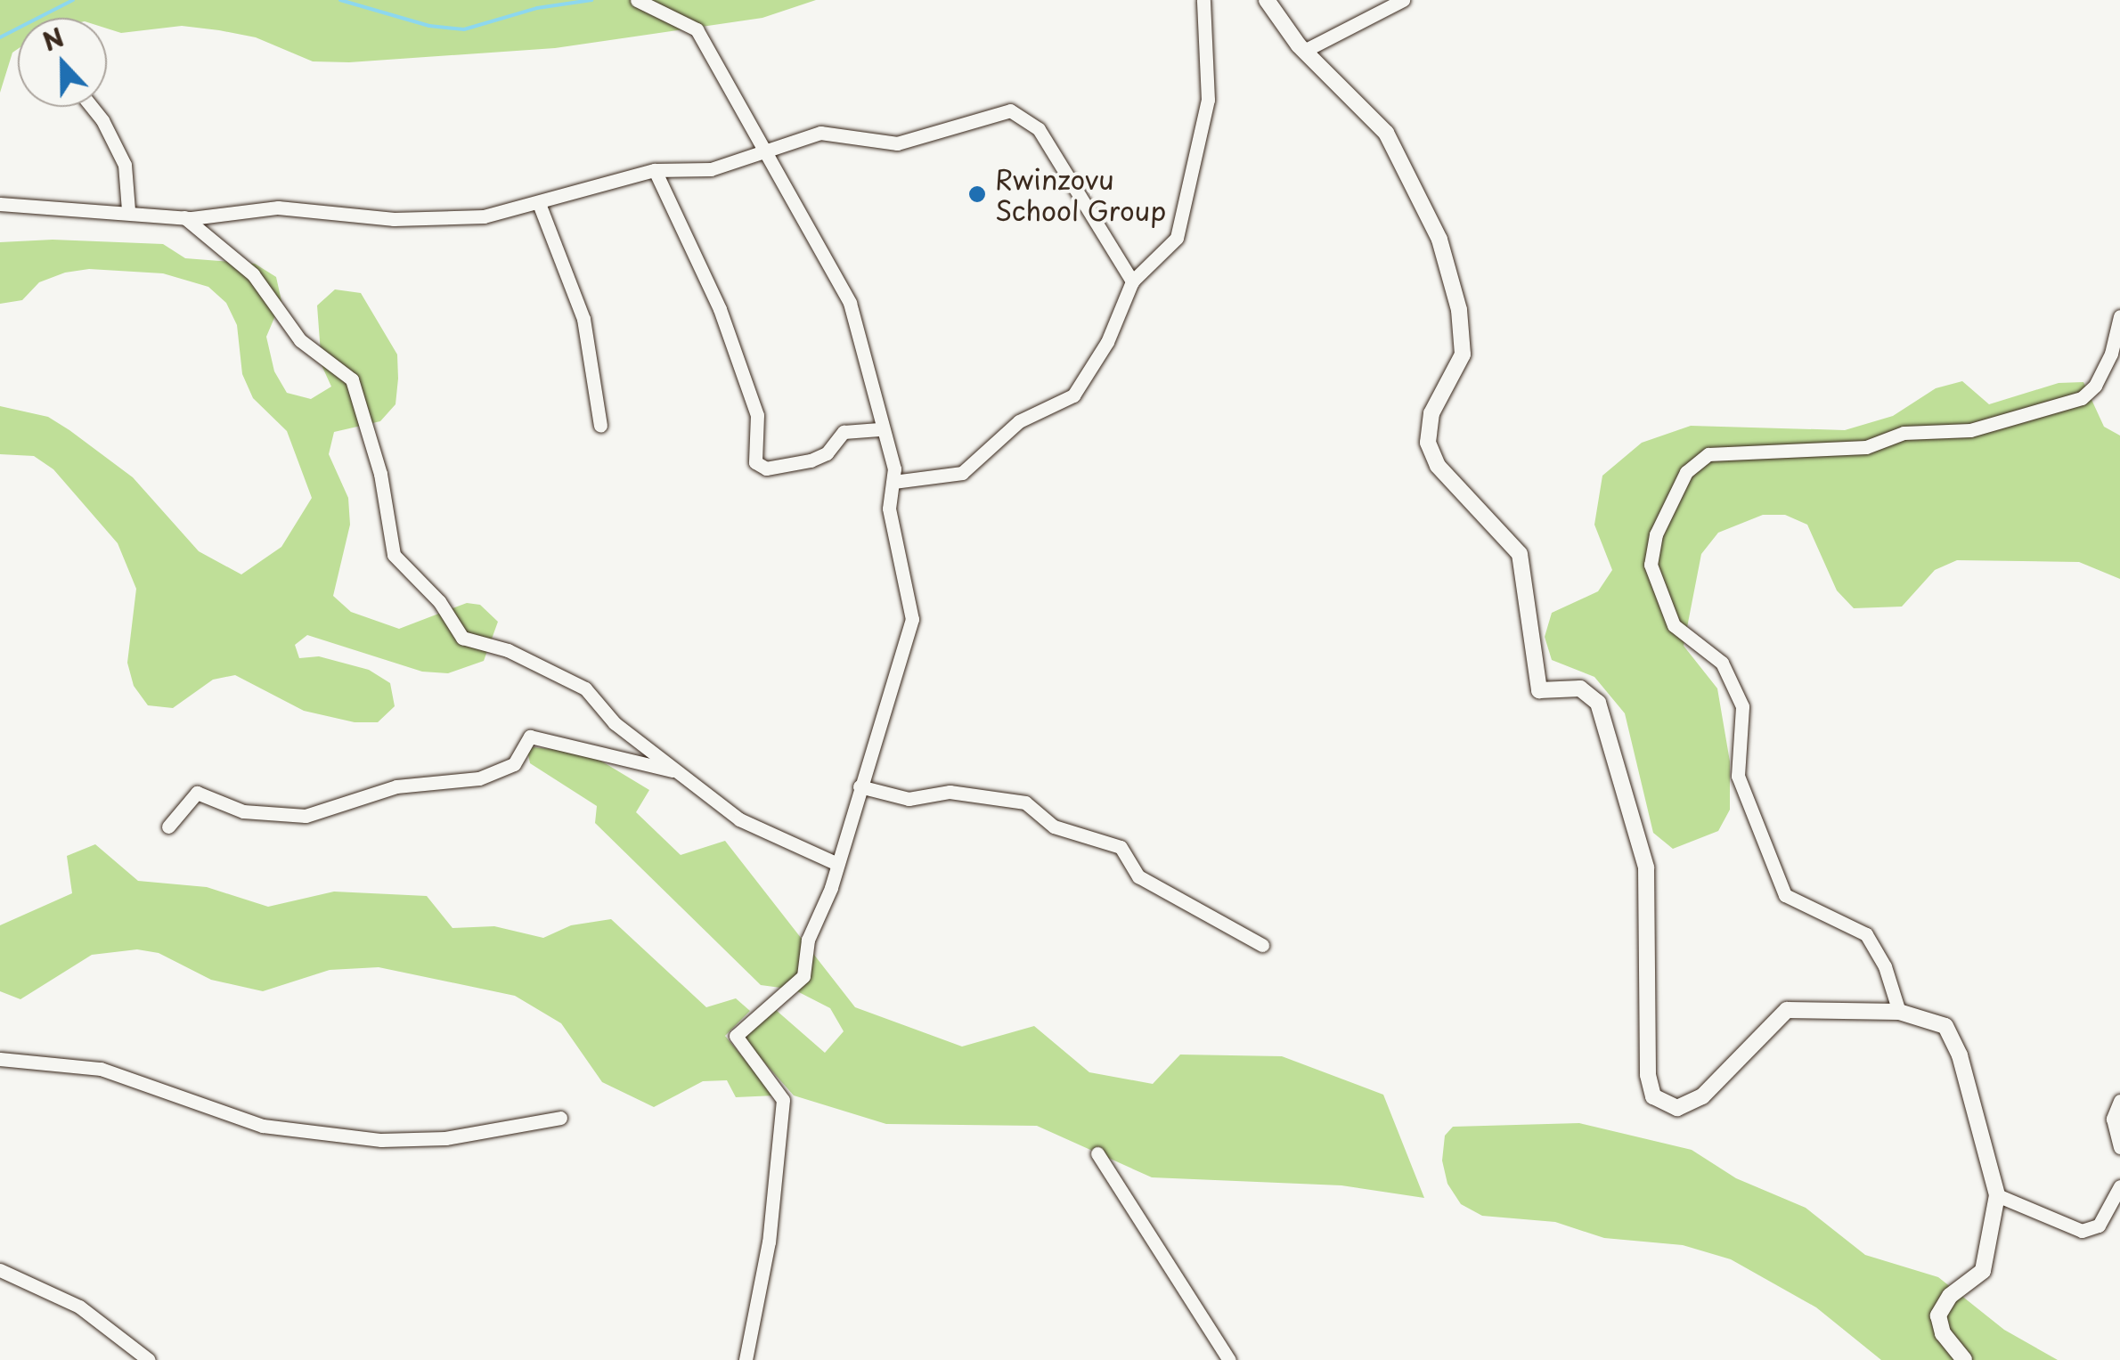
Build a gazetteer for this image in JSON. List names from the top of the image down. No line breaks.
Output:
{"places":["Rwinzovu School Group"],"north":"top"}
